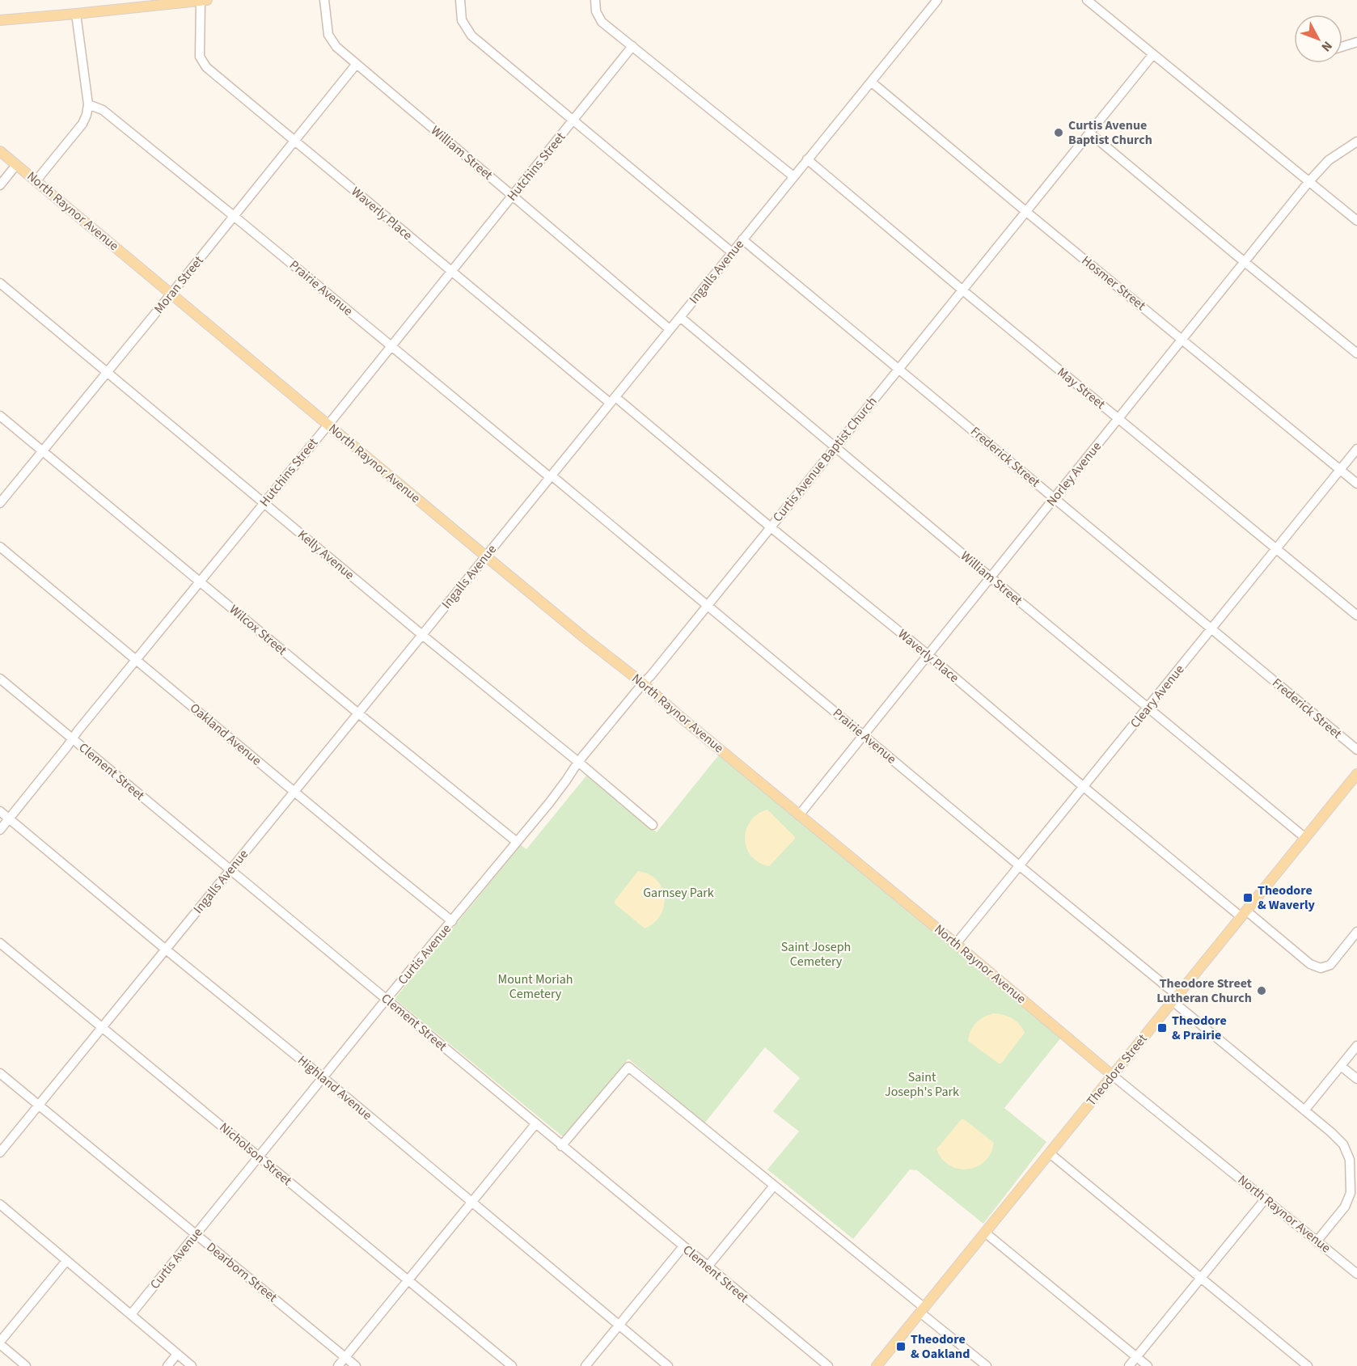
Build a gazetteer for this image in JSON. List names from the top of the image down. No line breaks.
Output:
{"streets":{"main road":["North Raynor Avenue","Theodore Street"],"street":["William Street","Hutchins Street","Waverly Place","Ingalls Avenue","Hosmer Street","Moran Street","Prairie Avenue","May Street","Frederick Street","Curtis Avenue Baptist Church","Norley Avenue","Kelly Avenue","Wilcox Street","Cleary Avenue","Oakland Avenue","Clement Street","Curtis Avenue","Highland Avenue","Nicholson Street","Dearborn Street"]},"crossings":[["William Street","Hutchins Street"],["William Street","Ingalls Avenue"],["William Street","Moran Street"],["William Street","Curtis Avenue Baptist Church"],["William Street","Norley Avenue"],["William Street","Cleary Avenue"],["William Street","Theodore Street"],["Hutchins Street","North Raynor Avenue"],["Hutchins Street","Waverly Place"],["Hutchins Street","Prairie Avenue"],["Hutchins Street","Kelly Avenue"],["Hutchins Street","Wilcox Street"],["Hutchins Street","Oakland Avenue"],["Hutchins Street","Clement Street"],["Hutchins Street","Highland Avenue"],["North Raynor Avenue","Ingalls Avenue"],["North Raynor Avenue","Moran Street"],["North Raynor Avenue","Prairie Avenue"],["North Raynor Avenue","Curtis Avenue Baptist Church"],["North Raynor Avenue","Norley Avenue"],["North Raynor Avenue","Cleary Avenue"],["North Raynor Avenue","Curtis Avenue"],["North Raynor Avenue","Theodore Street"],["Waverly Place","Ingalls Avenue"],["Waverly Place","Moran Street"],["Waverly Place","Curtis Avenue Baptist Church"],["Waverly Place","Norley Avenue"],["Waverly Place","Cleary Avenue"],["Waverly Place","Theodore Street"],["Ingalls Avenue","Hosmer Street"],["Ingalls Avenue","Prairie Avenue"],["Ingalls Avenue","May Street"],["Ingalls Avenue","Frederick Street"],["Ingalls Avenue","Kelly Avenue"],["Ingalls Avenue","Wilcox Street"],["Ingalls Avenue","Oakland Avenue"],["Ingalls Avenue","Clement Street"],["Ingalls Avenue","Highland Avenue"],["Ingalls Avenue","Nicholson Street"],["Ingalls Avenue","Dearborn Street"],["Hosmer Street","Curtis Avenue Baptist Church"],["Hosmer Street","Norley Avenue"],["Hosmer Street","Cleary Avenue"],["Moran Street","Prairie Avenue"],["Moran Street","Kelly Avenue"],["Moran Street","Wilcox Street"],["Prairie Avenue","Curtis Avenue Baptist Church"],["Prairie Avenue","Norley Avenue"],["Prairie Avenue","Cleary Avenue"],["Prairie Avenue","Theodore Street"],["May Street","Curtis Avenue Baptist Church"],["May Street","Norley Avenue"],["May Street","Cleary Avenue"],["Frederick Street","Curtis Avenue Baptist Church"],["Frederick Street","Norley Avenue"],["Frederick Street","Cleary Avenue"],["Curtis Avenue Baptist Church","Curtis Avenue"],["Kelly Avenue","Curtis Avenue"],["Wilcox Street","Curtis Avenue"],["Oakland Avenue","Curtis Avenue"],["Clement Street","Curtis Avenue"],["Curtis Avenue","Highland Avenue"],["Curtis Avenue","Nicholson Street"],["Curtis Avenue","Dearborn Street"]],"parks":["Garnsey Park","Saint Joseph Cemetery","Mount Moriah Cemetery","Saint Joseph's Park"],"places":{"other":["Curtis Avenue Baptist Church","Theodore Street Lutheran Church"],"transit":["Theodore & Waverly","Theodore & Prairie","Theodore & Oakland"]},"north":"bottom right"}
